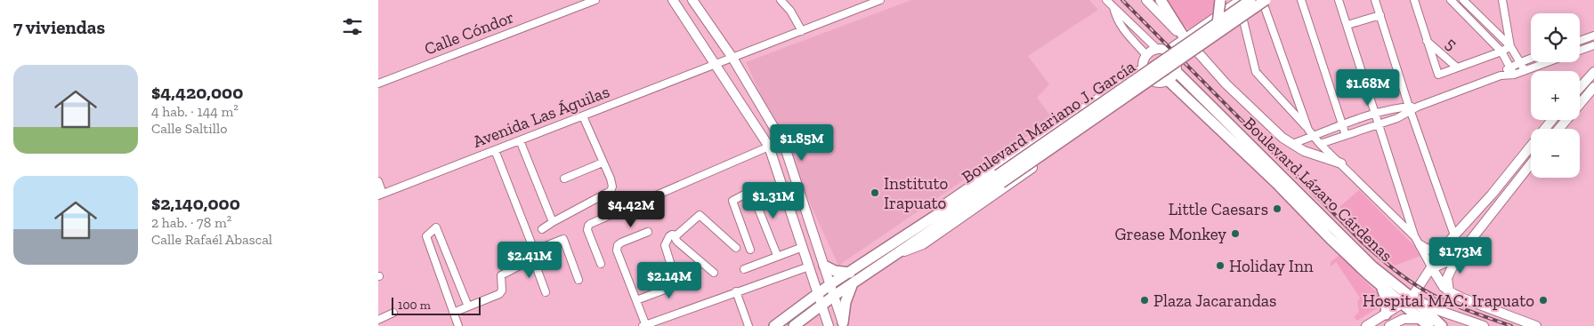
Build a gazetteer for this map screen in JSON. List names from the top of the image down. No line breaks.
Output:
{"streets":{"main road":["Boulevard Mariano J. García","Boulevard Lázaro Cárdenas"],"street":["Calle Cóndor","5","Avenida Las Águilas"]},"places":["Instituto Irapuato","Little Caesars","Grease Monkey","Holiday Inn","Plaza Jacarandas","Hospital MAC: Irapuato"],"scale_bar":"100 m","page":{"heading":"7 viviendas","map_buttons":["+","−"],"list":[{"name":"$4,420,000","note":"4 hab. · 144 m² · Calle Saltillo"},{"name":"$2,140,000","note":"2 hab. · 78 m² · Calle Rafaél Abascal"}],"price":["$1.68M","$1.85M","$1.31M","$4.42M","$1.73M","$2.41M","$2.14M"],"scale":"100 m"}}
